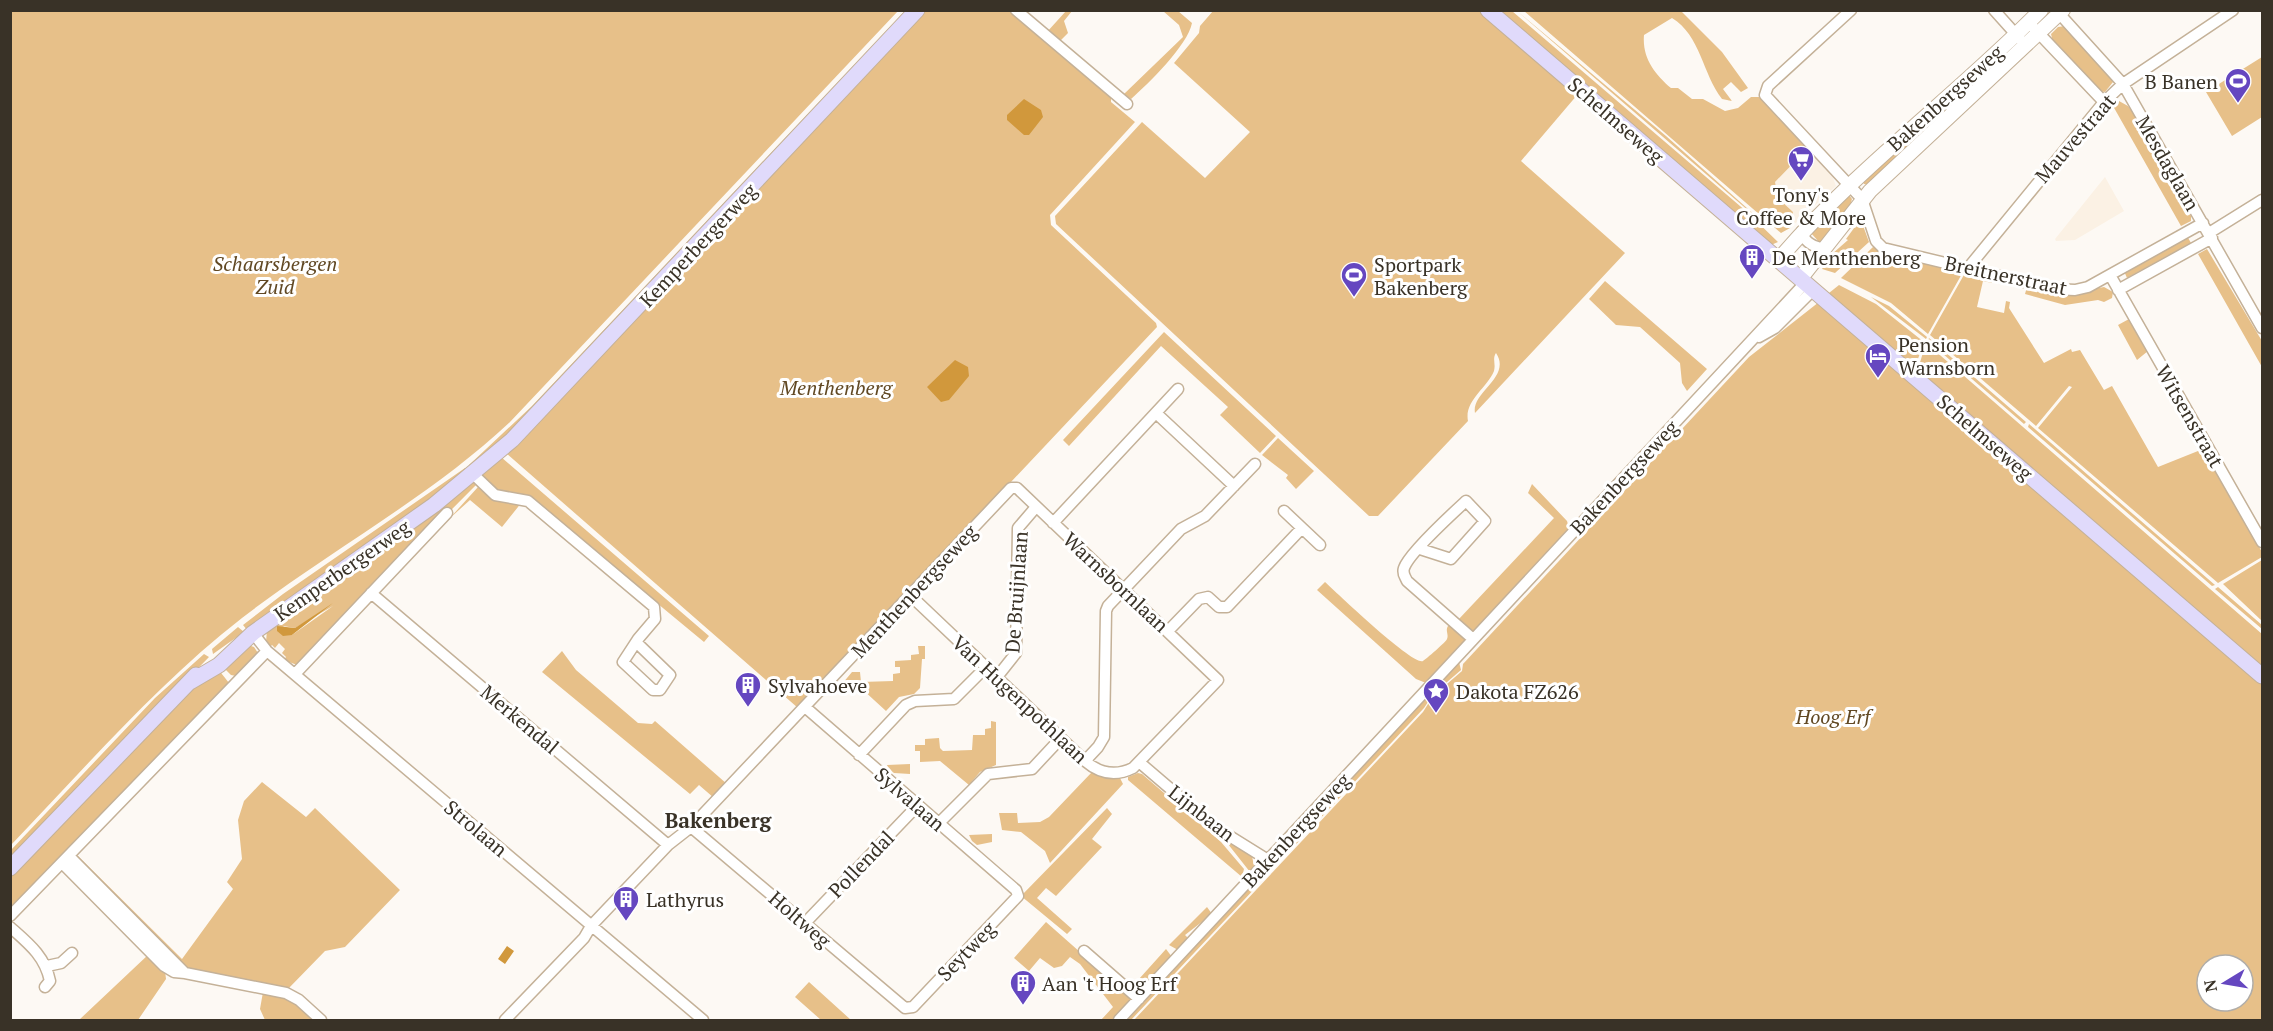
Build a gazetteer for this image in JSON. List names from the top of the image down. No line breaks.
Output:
{"streets":{"main road":["Schelmseweg","Kemperbergerweg"],"street":["Bakenbergseweg","Mauvestraat","Mesdaglaan","Breitnerstraat","Witsenstraat","Warnsbornlaan","Menthenbergseweg","De Bruijnlaan","Van Hugenpothlaan","Merkendal","Sylvalaan","Lijnbaan","Strolaan","Pollendal","Holtweg","Seytweg"]},"crossings":[["Bakenbergseweg","Schelmseweg"],["Bakenbergseweg","Mesdaglaan"],["Bakenbergseweg","Breitnerstraat"],["Bakenbergseweg","Lijnbaan"],["Mauvestraat","Mesdaglaan"],["Mauvestraat","Breitnerstraat"],["Mesdaglaan","Breitnerstraat"],["Kemperbergerweg","Merkendal"],["Kemperbergerweg","Strolaan"],["Warnsbornlaan","Menthenbergseweg"],["Warnsbornlaan","De Bruijnlaan"],["Warnsbornlaan","Van Hugenpothlaan"],["Warnsbornlaan","Lijnbaan"],["Menthenbergseweg","Van Hugenpothlaan"],["Menthenbergseweg","Merkendal"],["Menthenbergseweg","Sylvalaan"],["Menthenbergseweg","Strolaan"],["Menthenbergseweg","Holtweg"],["De Bruijnlaan","Van Hugenpothlaan"],["Van Hugenpothlaan","Lijnbaan"],["Sylvalaan","Pollendal"],["Sylvalaan","Seytweg"],["Pollendal","Holtweg"],["Holtweg","Seytweg"]],"districts":["Bakenberg"],"parks":["Schaarsbergen Zuid","Menthenberg","Hoog Erf"],"places":{"sports":["B Banen","Sportpark Bakenberg"],"supermarket":["Tony's Coffee & More"],"building":["De Menthenberg","Sylvahoeve","Lathyrus","Aan 't Hoog Erf"],"hotel":["Pension Warnsborn"],"place":["Dakota FZ626"]},"north":"left"}
